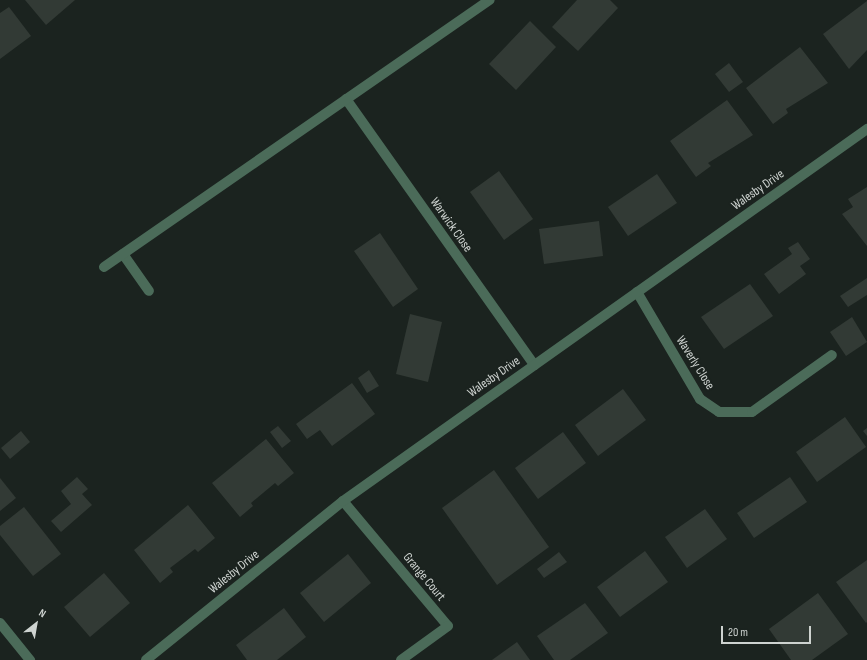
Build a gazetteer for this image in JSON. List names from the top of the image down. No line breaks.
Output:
{"streets":{"street":["Walesby Drive","Warwick Close","Waverly Close","Grange Court"]},"crossings":[["Walesby Drive","Warwick Close"],["Walesby Drive","Waverly Close"],["Walesby Drive","Grange Court"]],"scale_bar":"20 m","north":"top right"}
